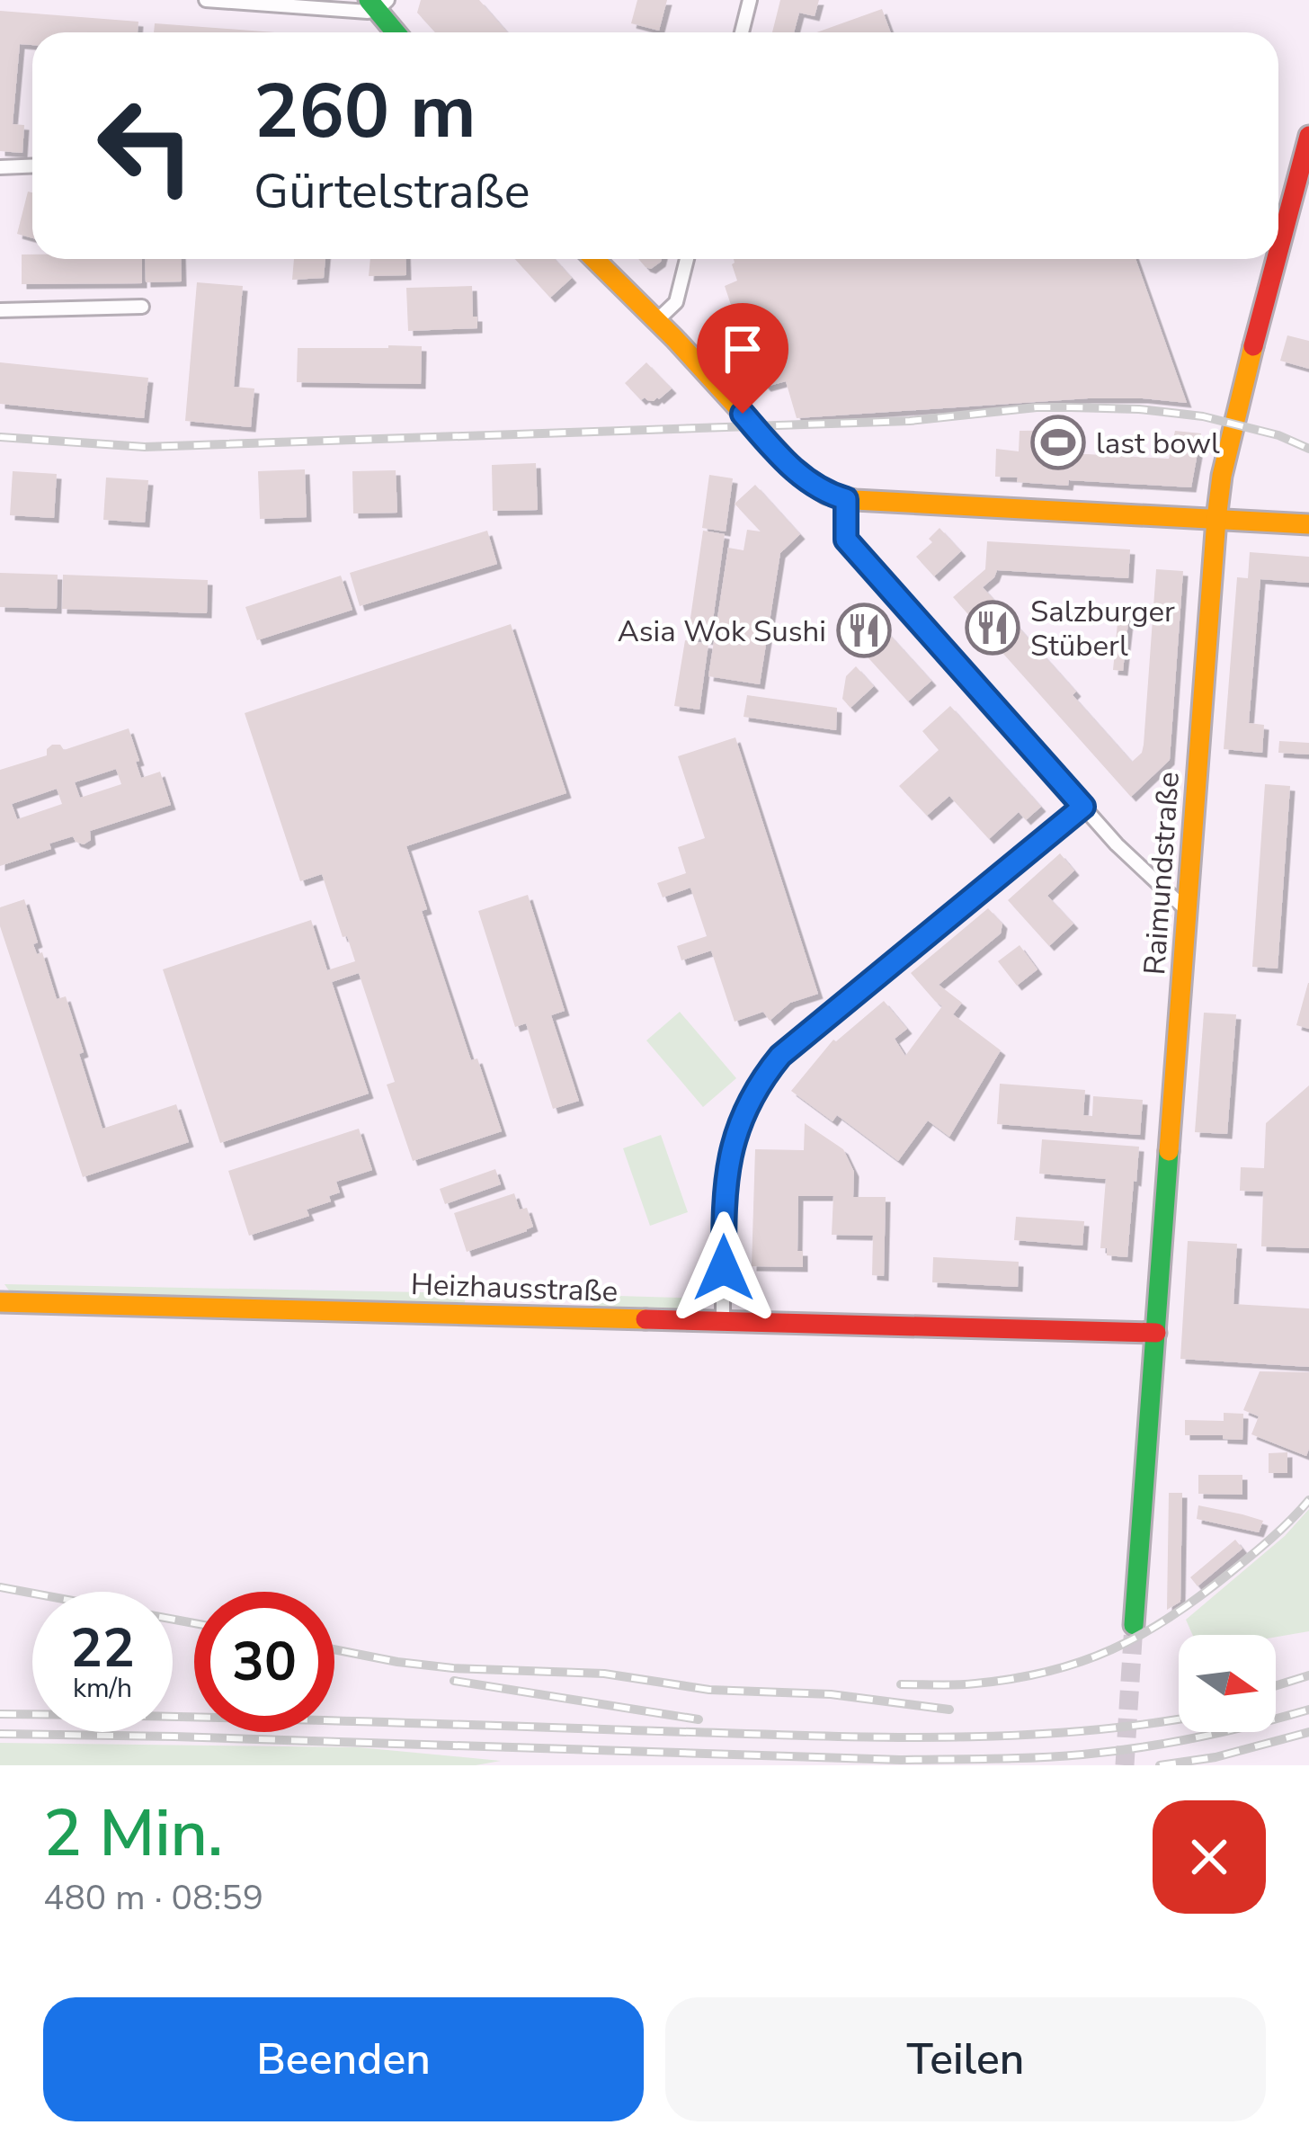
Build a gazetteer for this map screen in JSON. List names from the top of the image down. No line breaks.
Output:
{"streets":{"street":["Raimundstraße","Heizhausstraße"]},"crossings":[["Raimundstraße","Heizhausstraße"]],"places":{"sports":["last bowl"],"restaurant":["Salzburger Stüberl","Asia Wok Sushi"]},"north":"right","page":{"turn":["260 m","Gürtelstraße"],"speed":"22 km/h","limit":"30","heading":["2 Min.","480 m · 08:59"],"buttons":["Beenden","Teilen"]}}
